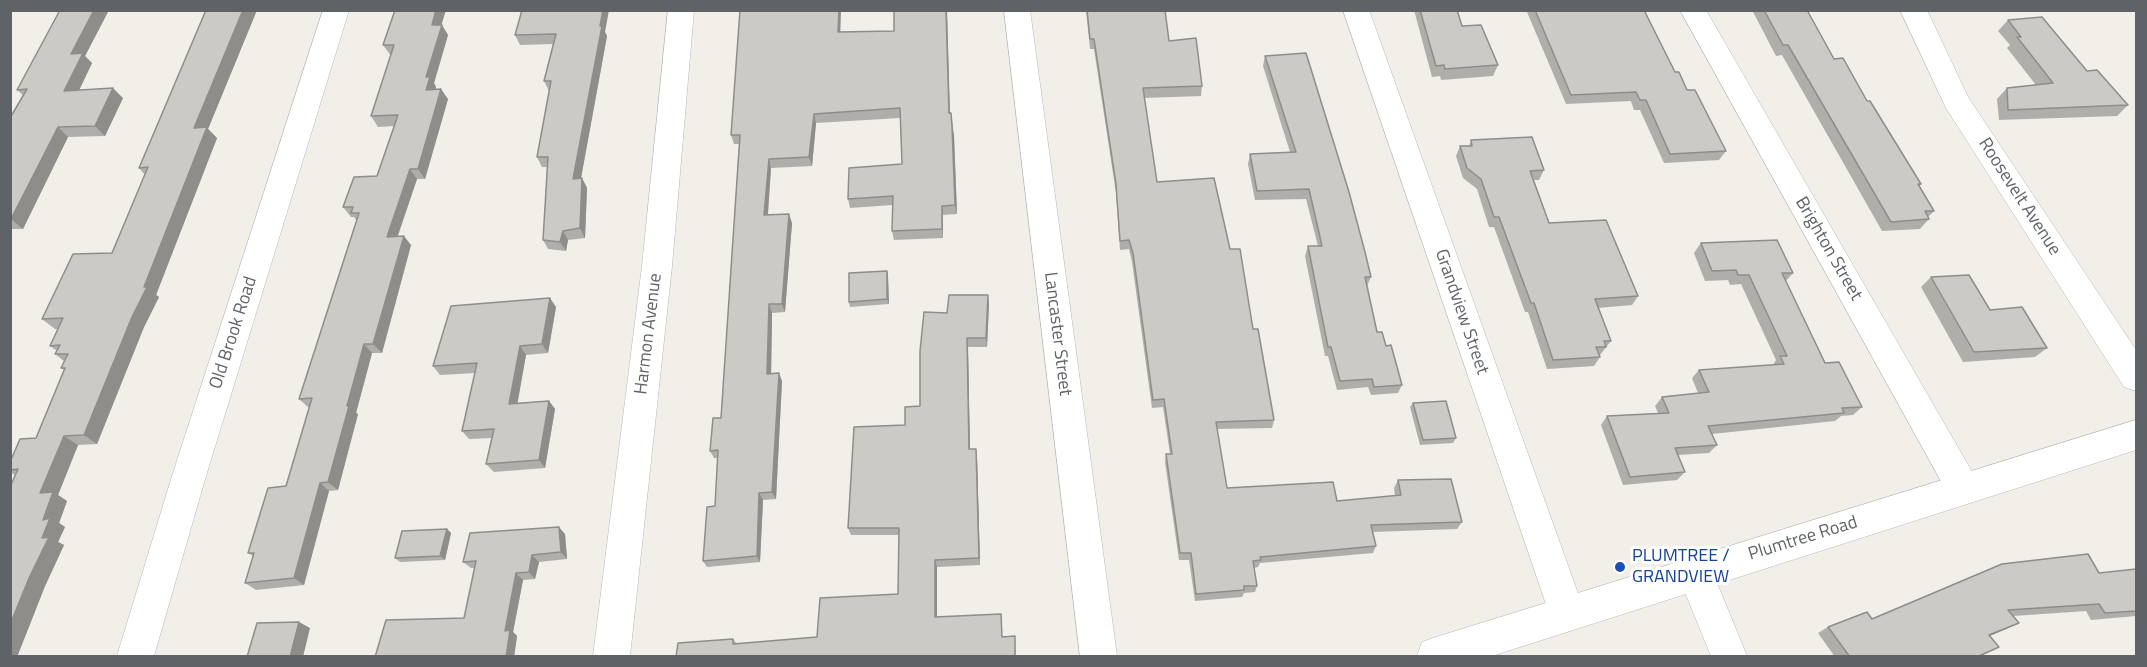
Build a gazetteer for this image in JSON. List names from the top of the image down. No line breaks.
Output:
{"streets":{"street":["Roosevelt Avenue","Brighton Street","Grandview Street","Old Brook Road","Harmon Avenue","Lancaster Street","Plumtree Road"]},"crossings":[["Brighton Street","Plumtree Road"],["Grandview Street","Plumtree Road"]],"places":["PLUMTREE / GRANDVIEW"]}
